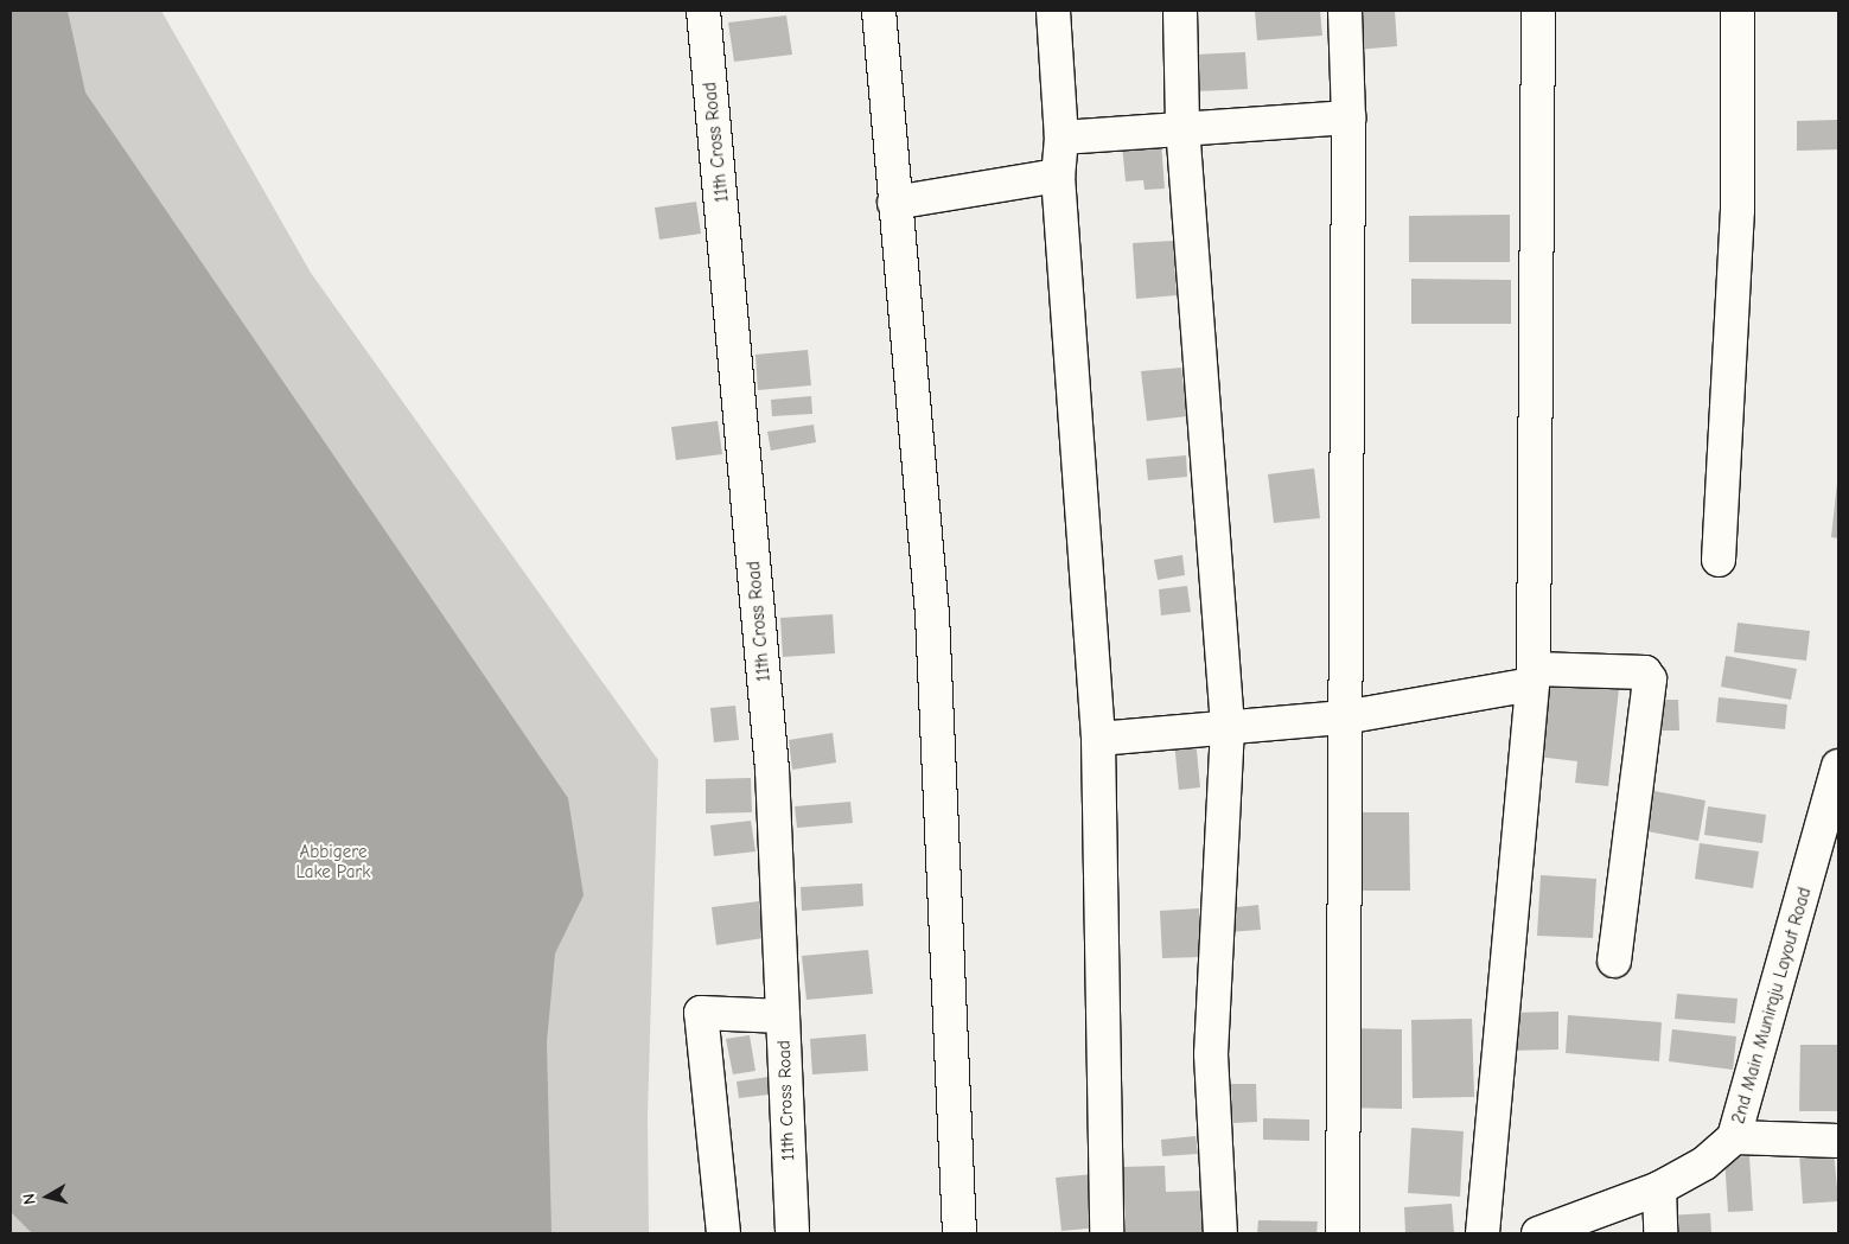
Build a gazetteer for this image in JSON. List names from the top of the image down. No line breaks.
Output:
{"streets":{"street":["11th Cross Road","2nd Main Muniraju Layout Road"]},"parks":["Abbigere Lake Park"],"north":"left"}
